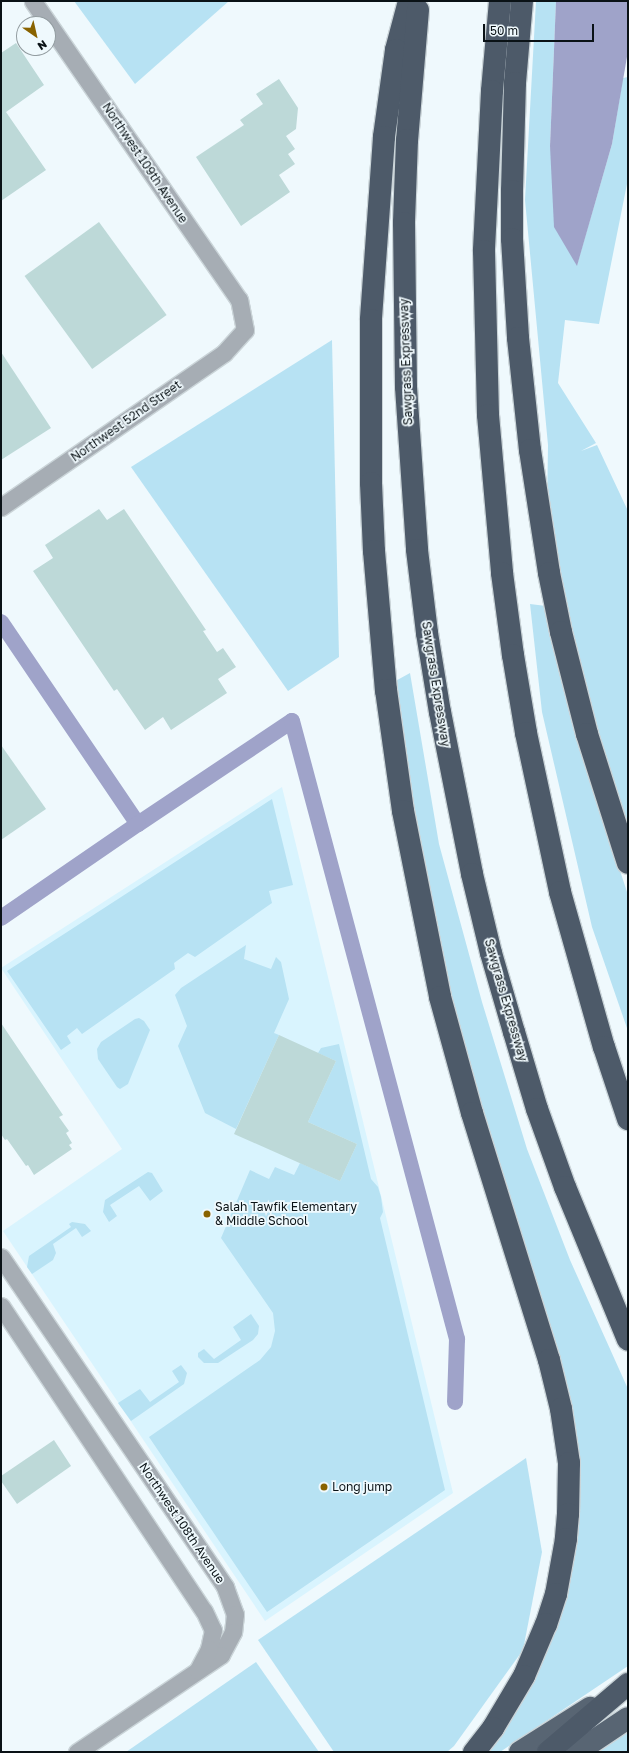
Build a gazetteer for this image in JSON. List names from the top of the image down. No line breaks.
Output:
{"streets":{"highway":["Sawgrass Expressway"],"street":["Northwest 109th Avenue","Northwest 52nd Street","Northwest 108th Avenue"]},"crossings":[["Northwest 109th Avenue","Northwest 52nd Street"]],"places":["Salah Tawfik Elementary & Middle School","Long jump"],"scale_bar":"50 m","north":"bottom right"}
